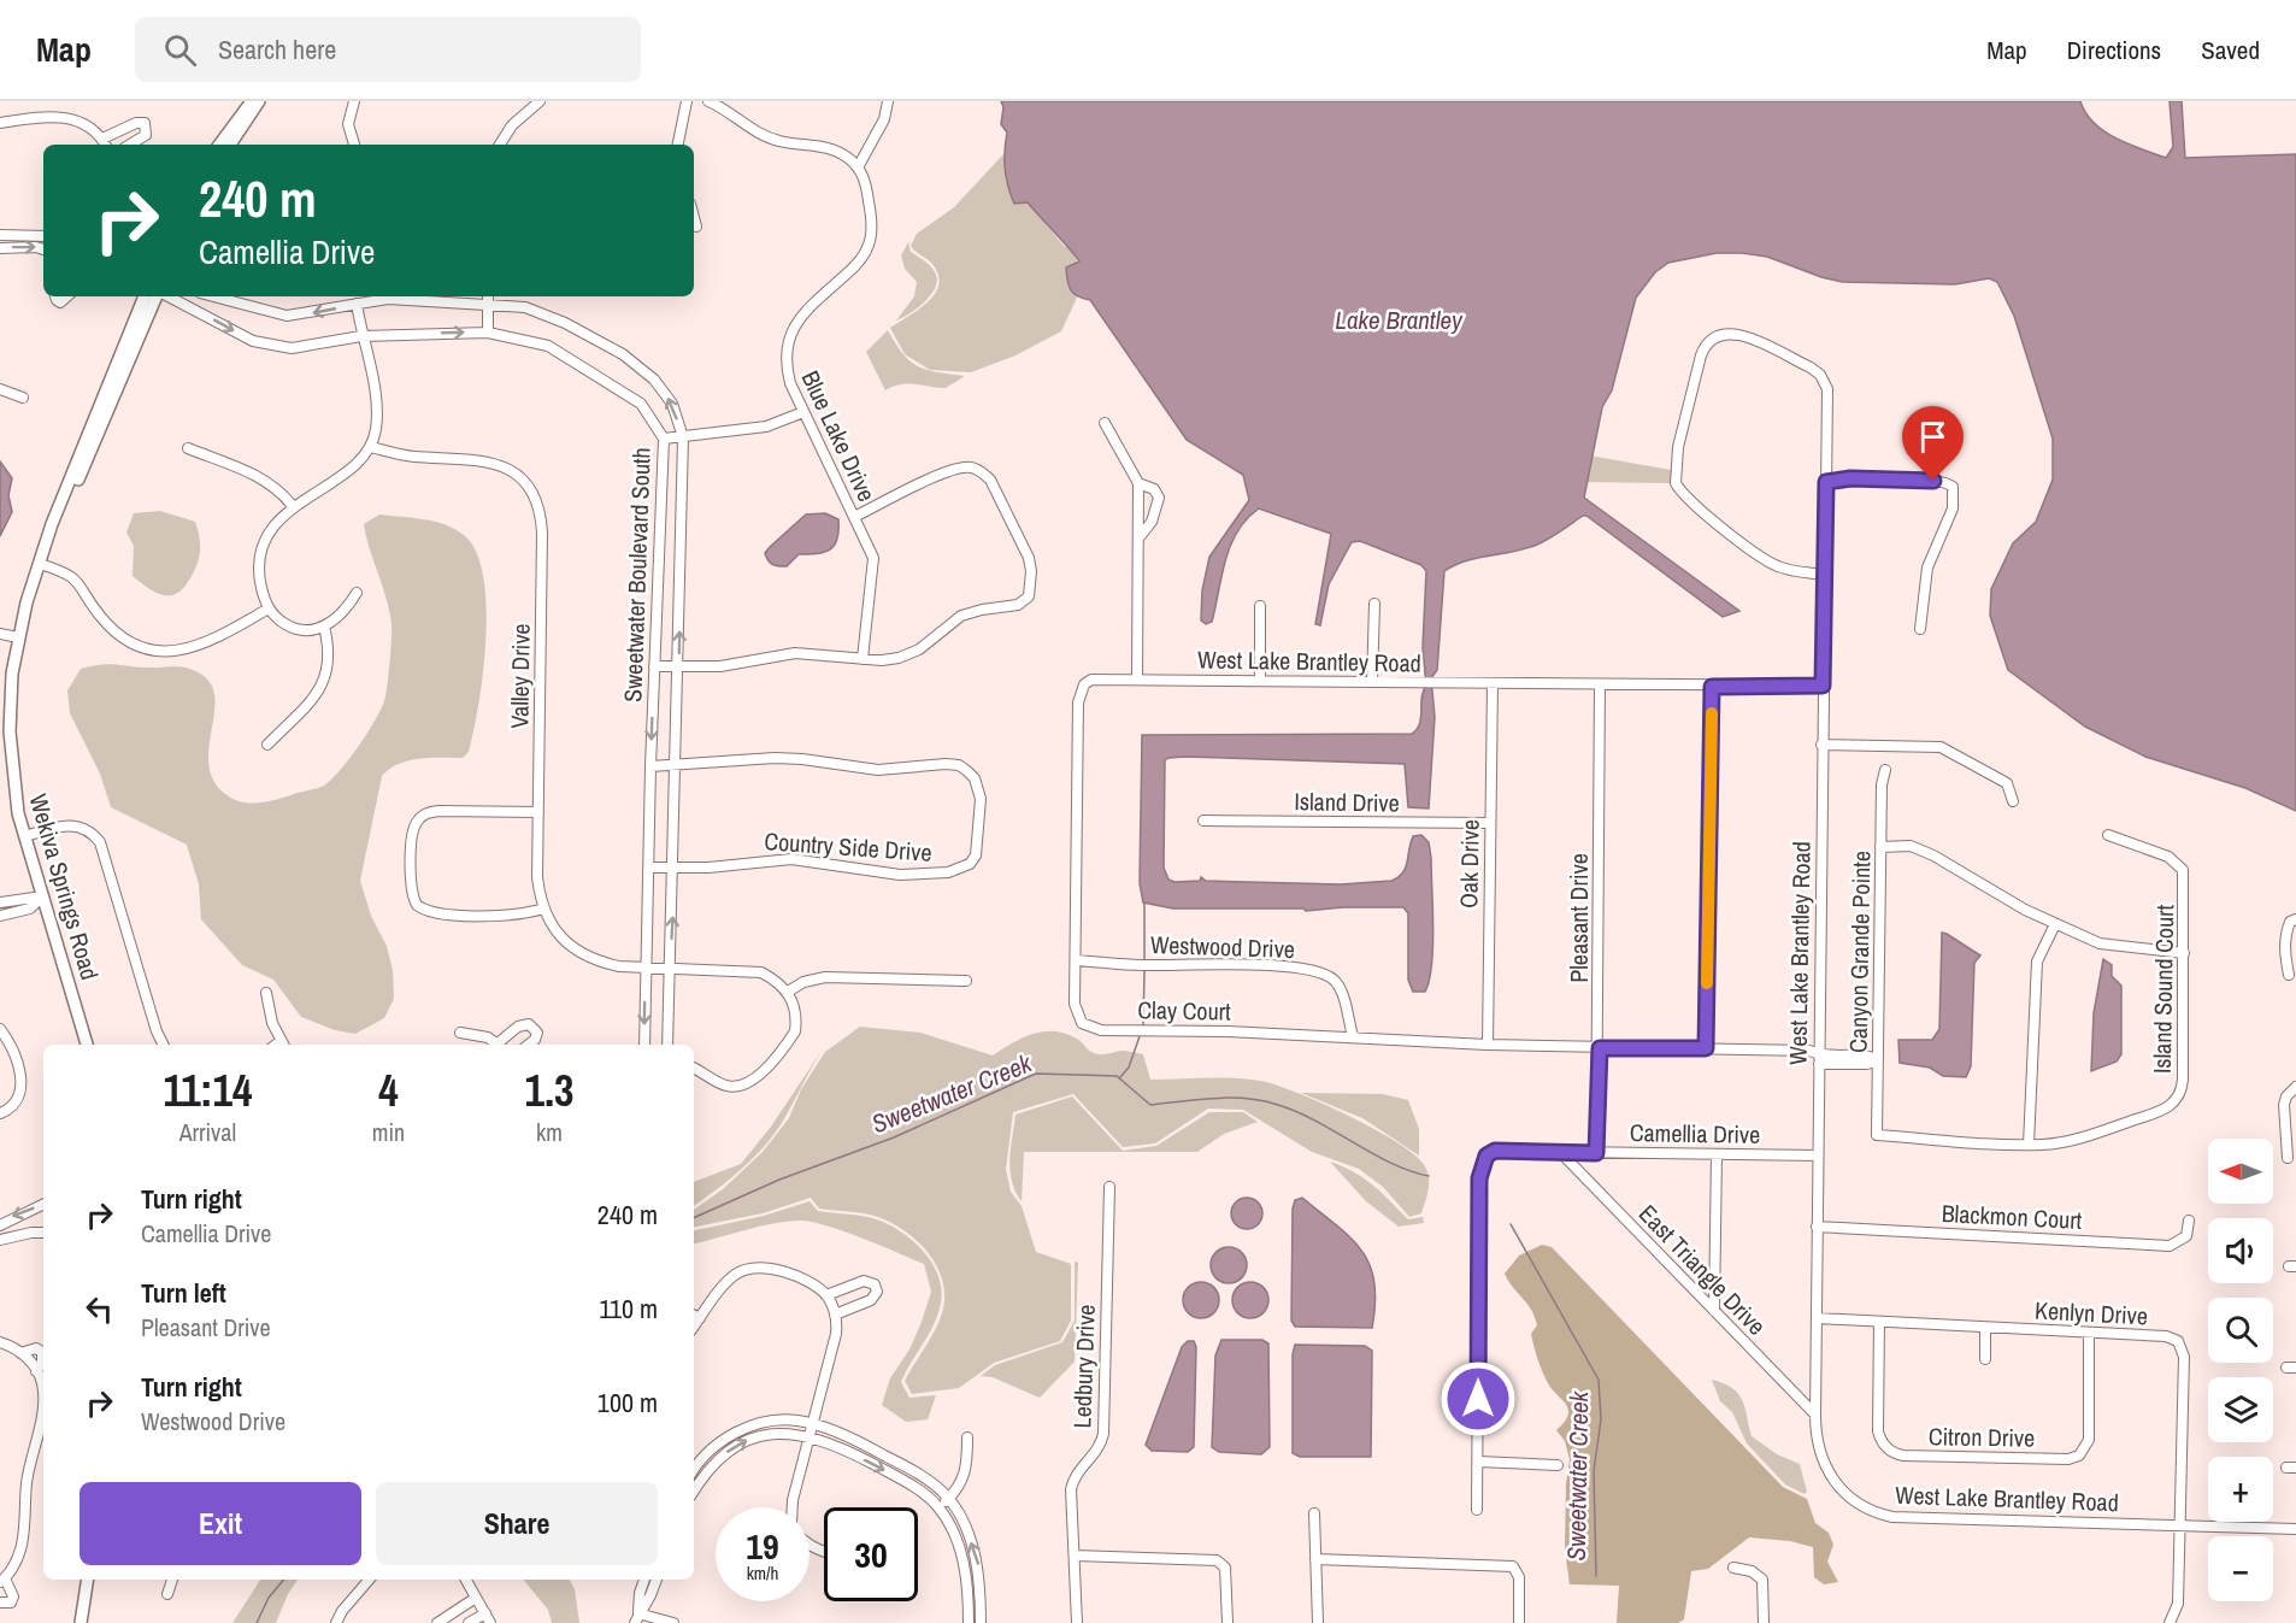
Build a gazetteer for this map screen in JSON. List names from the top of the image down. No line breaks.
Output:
{"streets":{"main road":["Wekiva Springs Road"],"street":["Blue Lake Drive","Sweetwater Boulevard South","West Lake Brantley Road","Valley Drive","Island Drive","Country Side Drive","Oak Drive","Pleasant Drive","Westwood Drive","Canyon Grande Pointe","Island Sound Court","Clay Court","Camellia Drive","Blackmon Court","East Triangle Drive","Kenlyn Drive","Ledbury Drive","Citron Drive"]},"crossings":[["Sweetwater Boulevard South","Valley Drive"],["Sweetwater Boulevard South","Country Side Drive"],["West Lake Brantley Road","Oak Drive"],["West Lake Brantley Road","Pleasant Drive"],["West Lake Brantley Road","Westwood Drive"],["West Lake Brantley Road","Clay Court"],["West Lake Brantley Road","Camellia Drive"],["West Lake Brantley Road","Blackmon Court"],["West Lake Brantley Road","East Triangle Drive"],["West Lake Brantley Road","Kenlyn Drive"],["Island Drive","Oak Drive"],["Pleasant Drive","Camellia Drive"],["Westwood Drive","Clay Court"],["Canyon Grande Pointe","Island Sound Court"],["Camellia Drive","East Triangle Drive"],["Kenlyn Drive","Citron Drive"]],"water":["Lake Brantley","Sweetwater Creek"],"north":"left","page":{"header":"Map","search":"Search here","nav":["Map","Directions","Saved"],"turn":["240 m","Camellia Drive"],"eta":["11:14","Arrival","4","min","1.3","km"],"map_buttons":["+","−"],"list":[{"name":"Turn right","note":"Camellia Drive","value":"240 m"},{"name":"Turn left","note":"Pleasant Drive","value":"110 m"},{"name":"Turn right","note":"Westwood Drive","value":"100 m"}],"buttons":["Exit","Share"],"speed":"19 km/h","limit":"30"}}
